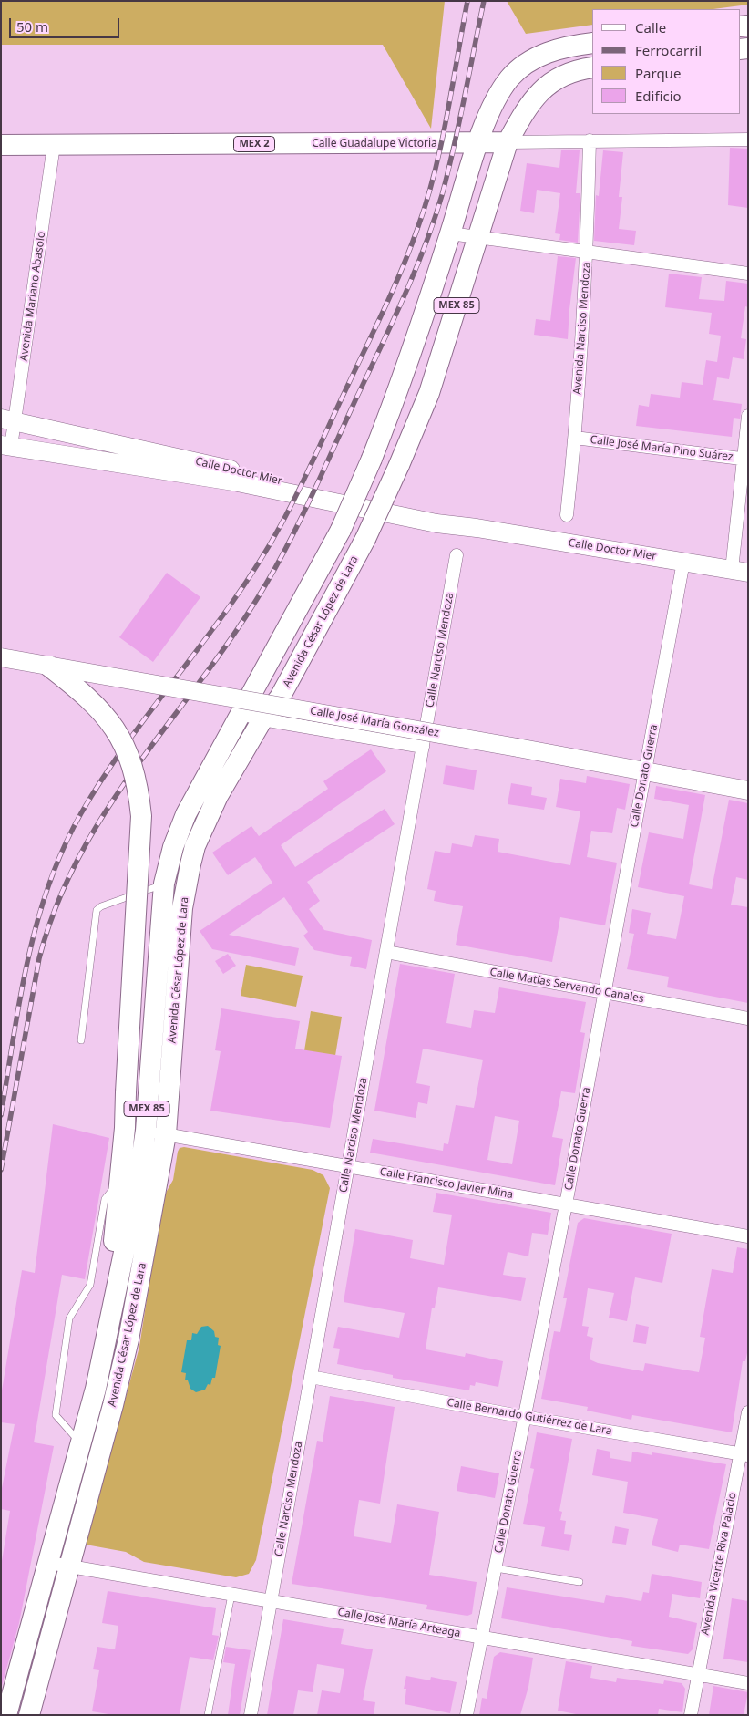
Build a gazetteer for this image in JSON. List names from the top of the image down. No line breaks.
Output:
{"streets":{"main road":["MEX 2","Calle Guadalupe Victoria","MEX 85","Calle Doctor Mier","Avenida César López de Lara","Calle José María González"],"street":["Avenida Mariano Abasolo","Avenida Narciso Mendoza","Calle José María Pino Suárez","Calle Narciso Mendoza","Calle Donato Guerra","Calle Matías Servando Canales","Calle Francisco Javier Mina","Calle Bernardo Gutiérrez de Lara","Avenida Vicente Riva Palacio","Calle José María Arteaga"]},"crossings":[["Calle Guadalupe Victoria","Avenida Mariano Abasolo"],["Calle Guadalupe Victoria","MEX 85"],["Calle Guadalupe Victoria","Avenida Narciso Mendoza"],["Calle Guadalupe Victoria","Avenida César López de Lara"],["Avenida Mariano Abasolo","Calle Doctor Mier"],["MEX 85","Avenida César López de Lara"],["Avenida Narciso Mendoza","Calle José María Pino Suárez"],["Calle Doctor Mier","Calle Donato Guerra"],["Avenida César López de Lara","Calle Francisco Javier Mina"],["Avenida César López de Lara","Calle José María Arteaga"],["Calle Narciso Mendoza","Calle Matías Servando Canales"],["Calle Narciso Mendoza","Calle Francisco Javier Mina"],["Calle Narciso Mendoza","Calle Bernardo Gutiérrez de Lara"],["Calle Narciso Mendoza","Calle José María Arteaga"],["Calle José María González","Calle Donato Guerra"],["Calle Donato Guerra","Calle Matías Servando Canales"],["Calle Donato Guerra","Calle Francisco Javier Mina"],["Calle Donato Guerra","Calle Bernardo Gutiérrez de Lara"],["Calle Donato Guerra","Calle José María Arteaga"],["Calle Bernardo Gutiérrez de Lara","Avenida Vicente Riva Palacio"],["Avenida Vicente Riva Palacio","Calle José María Arteaga"]],"legend":["Calle","Ferrocarril","Parque","Edificio"],"scale_bar":"50 m"}
